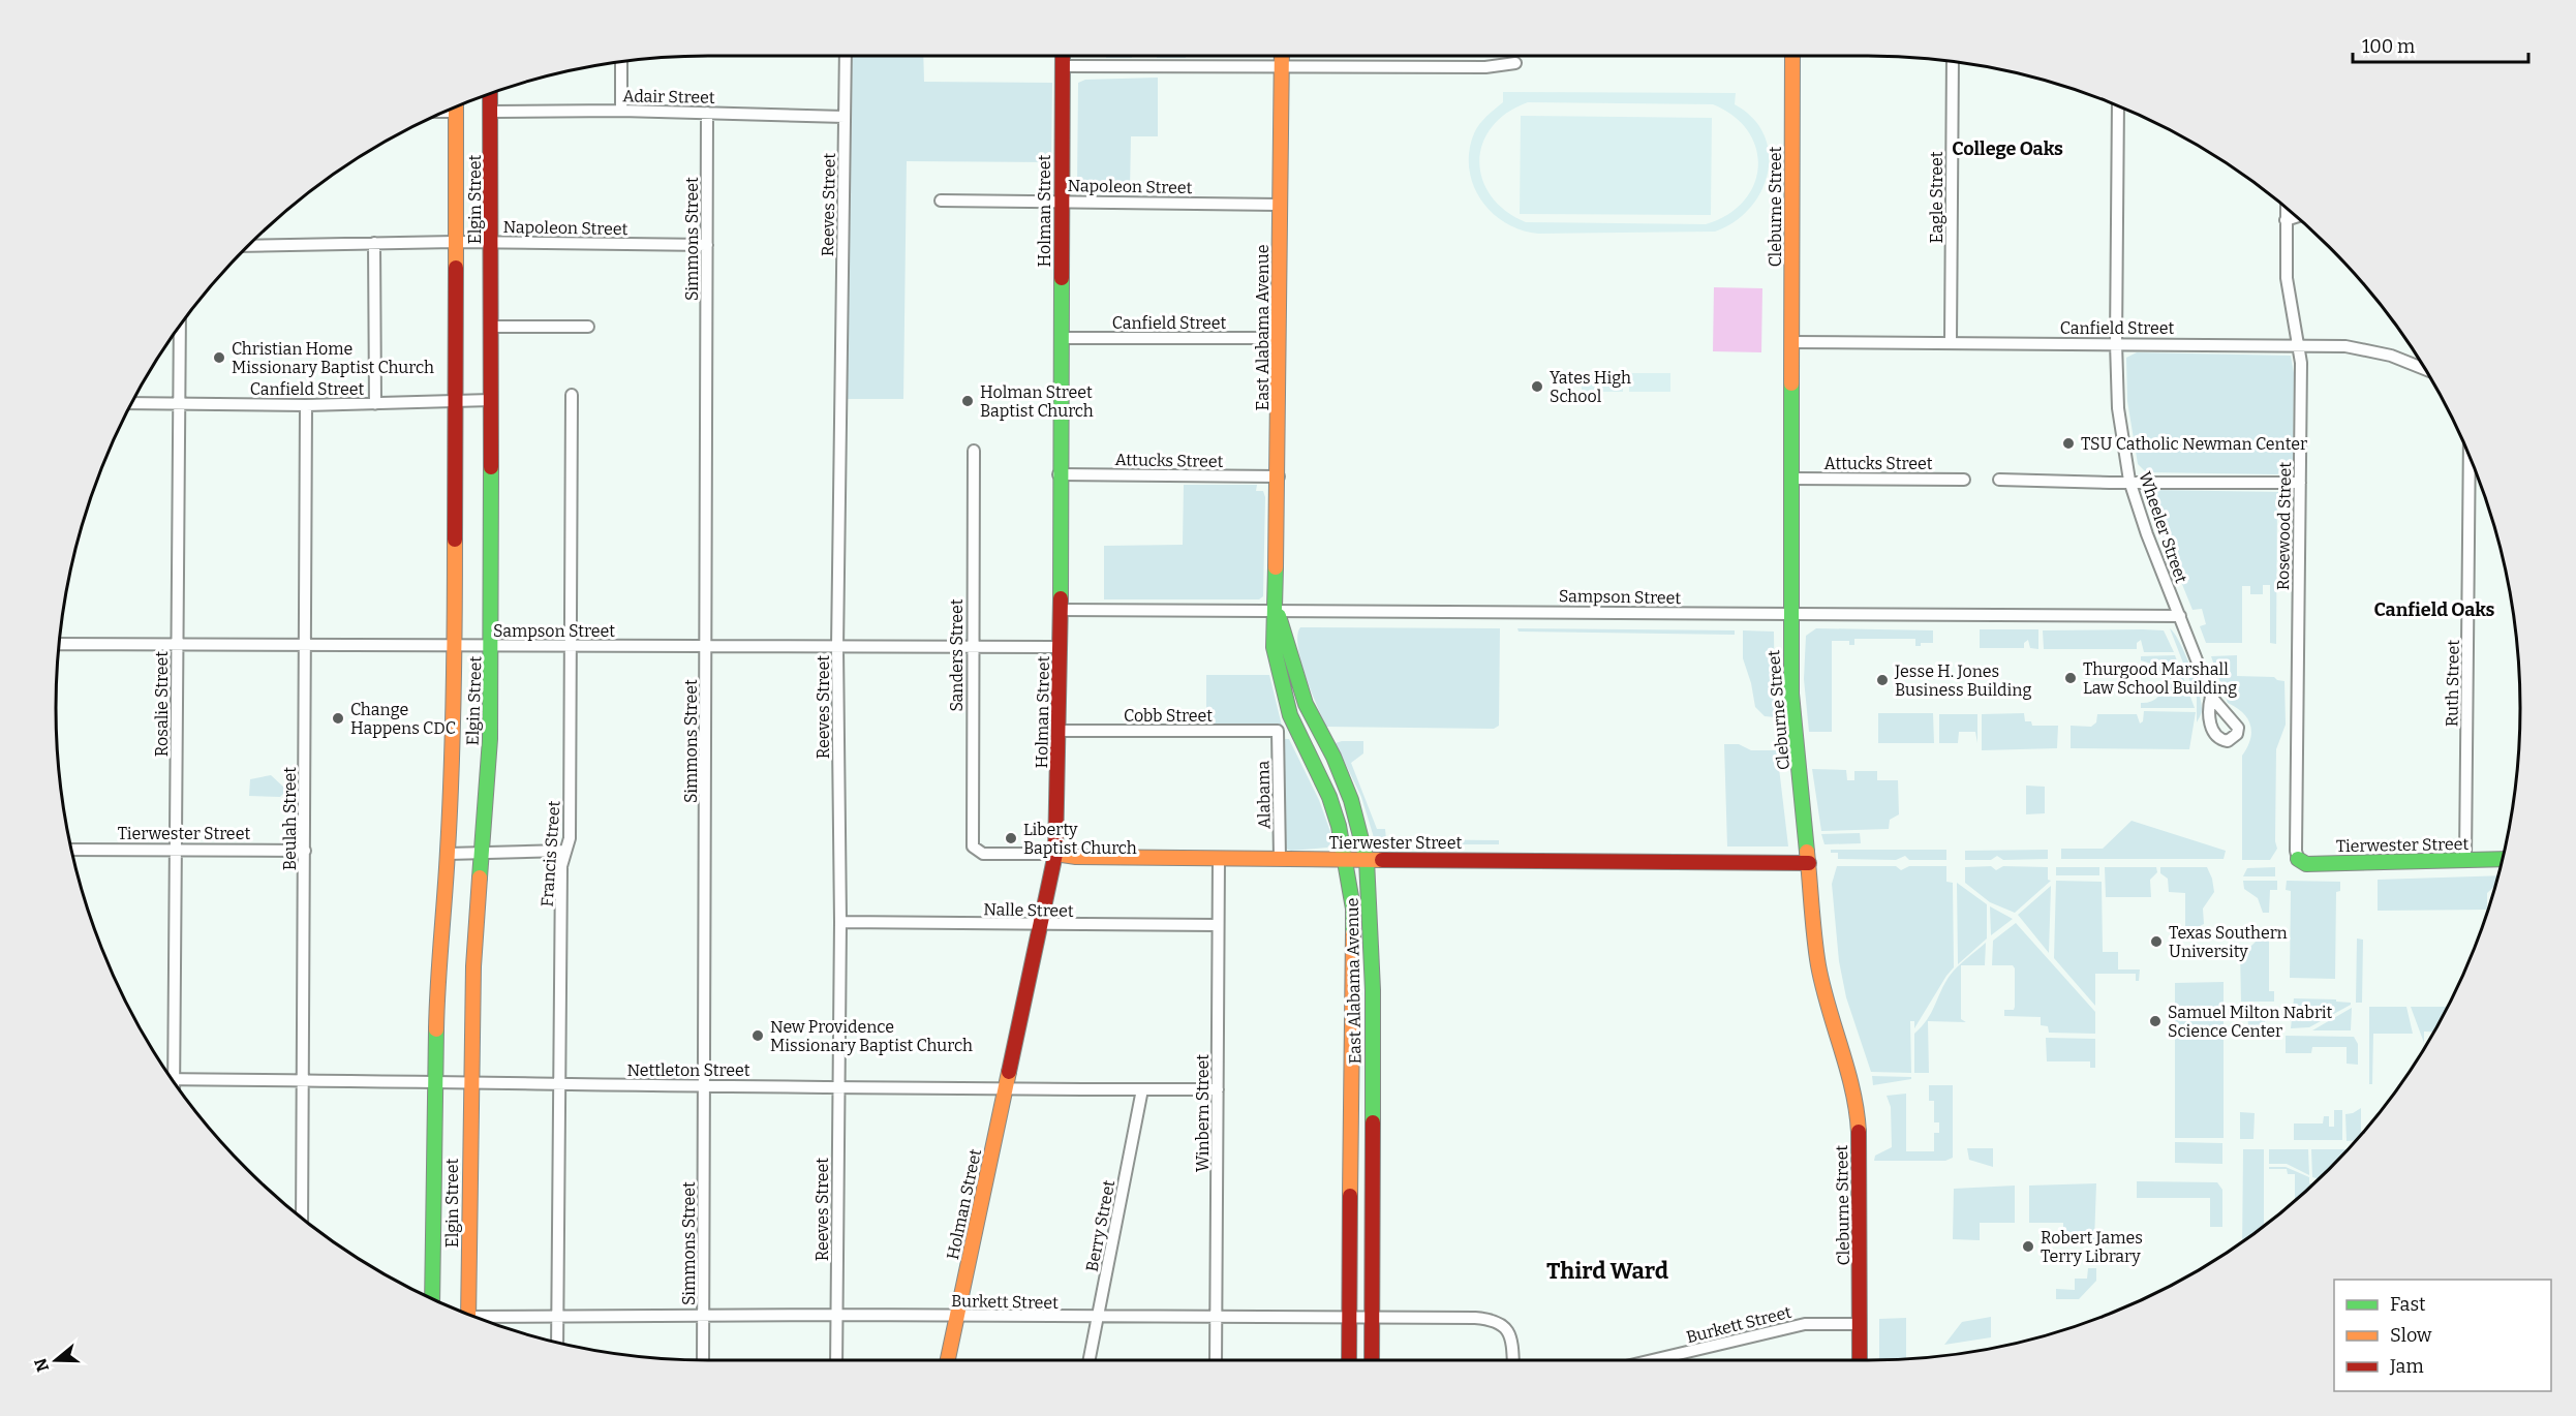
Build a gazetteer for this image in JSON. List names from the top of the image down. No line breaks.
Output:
{"streets":{"street":["Adair Street","Napoleon Street","Eagle Street","Elgin Street","Reeves Street","Cleburne Street","Holman Street","Simmons Street","Canfield Street","East Alabama Avenue","Attucks Street","Rosewood Street","Wheeler Street","Sampson Street","Sanders Street","Ruth Street","Rosalie Street","Cobb Street","Alabama","Beulah Street","Tierwester Street","Francis Street","Nalle Street","Nettleton Street","Winbern Street","Berry Street","Burkett Street"]},"crossings":[["Adair Street","Elgin Street"],["Adair Street","Reeves Street"],["Adair Street","Simmons Street"],["Napoleon Street","Elgin Street"],["Napoleon Street","Holman Street"],["Napoleon Street","Simmons Street"],["Napoleon Street","East Alabama Avenue"],["Eagle Street","Canfield Street"],["Elgin Street","Canfield Street"],["Elgin Street","Sampson Street"],["Elgin Street","Nettleton Street"],["Reeves Street","Sampson Street"],["Reeves Street","Nalle Street"],["Reeves Street","Nettleton Street"],["Reeves Street","Burkett Street"],["Cleburne Street","Canfield Street"],["Cleburne Street","Attucks Street"],["Cleburne Street","Sampson Street"],["Cleburne Street","Tierwester Street"],["Cleburne Street","Burkett Street"],["Holman Street","Canfield Street"],["Holman Street","Attucks Street"],["Holman Street","Sampson Street"],["Holman Street","Cobb Street"],["Holman Street","Tierwester Street"],["Holman Street","Nalle Street"],["Holman Street","Nettleton Street"],["Holman Street","Burkett Street"],["Simmons Street","Sampson Street"],["Simmons Street","Nettleton Street"],["Simmons Street","Burkett Street"],["Canfield Street","East Alabama Avenue"],["Canfield Street","Rosewood Street"],["Canfield Street","Wheeler Street"],["Canfield Street","Rosalie Street"],["Canfield Street","Beulah Street"],["East Alabama Avenue","Attucks Street"],["East Alabama Avenue","Sampson Street"],["East Alabama Avenue","Tierwester Street"],["East Alabama Avenue","Burkett Street"],["Rosewood Street","Tierwester Street"],["Wheeler Street","Sampson Street"],["Sampson Street","Sanders Street"],["Sampson Street","Rosalie Street"],["Sampson Street","Beulah Street"],["Sampson Street","Francis Street"],["Sanders Street","Tierwester Street"],["Ruth Street","Tierwester Street"],["Rosalie Street","Tierwester Street"],["Rosalie Street","Nettleton Street"],["Cobb Street","Alabama"],["Alabama","Tierwester Street"],["Beulah Street","Tierwester Street"],["Beulah Street","Nettleton Street"],["Tierwester Street","Winbern Street"],["Francis Street","Nettleton Street"],["Francis Street","Burkett Street"],["Nalle Street","Winbern Street"],["Nettleton Street","Winbern Street"],["Nettleton Street","Berry Street"],["Winbern Street","Burkett Street"],["Berry Street","Burkett Street"]],"districts":["College Oaks","Canfield Oaks","Third Ward"],"places":["Christian Home Missionary Baptist Church","Yates High School","Holman Street Baptist Church","TSU Catholic Newman Center","Thurgood Marshall Law School Building","Jesse H. Jones Business Building","Change Happens CDC","Liberty Baptist Church","Texas Southern University","Samuel Milton Nabrit Science Center","New Providence Missionary Baptist Church","Robert James Terry Library"],"legend":["Fast","Slow","Jam"],"scale_bar":"100 m","north":"left"}
